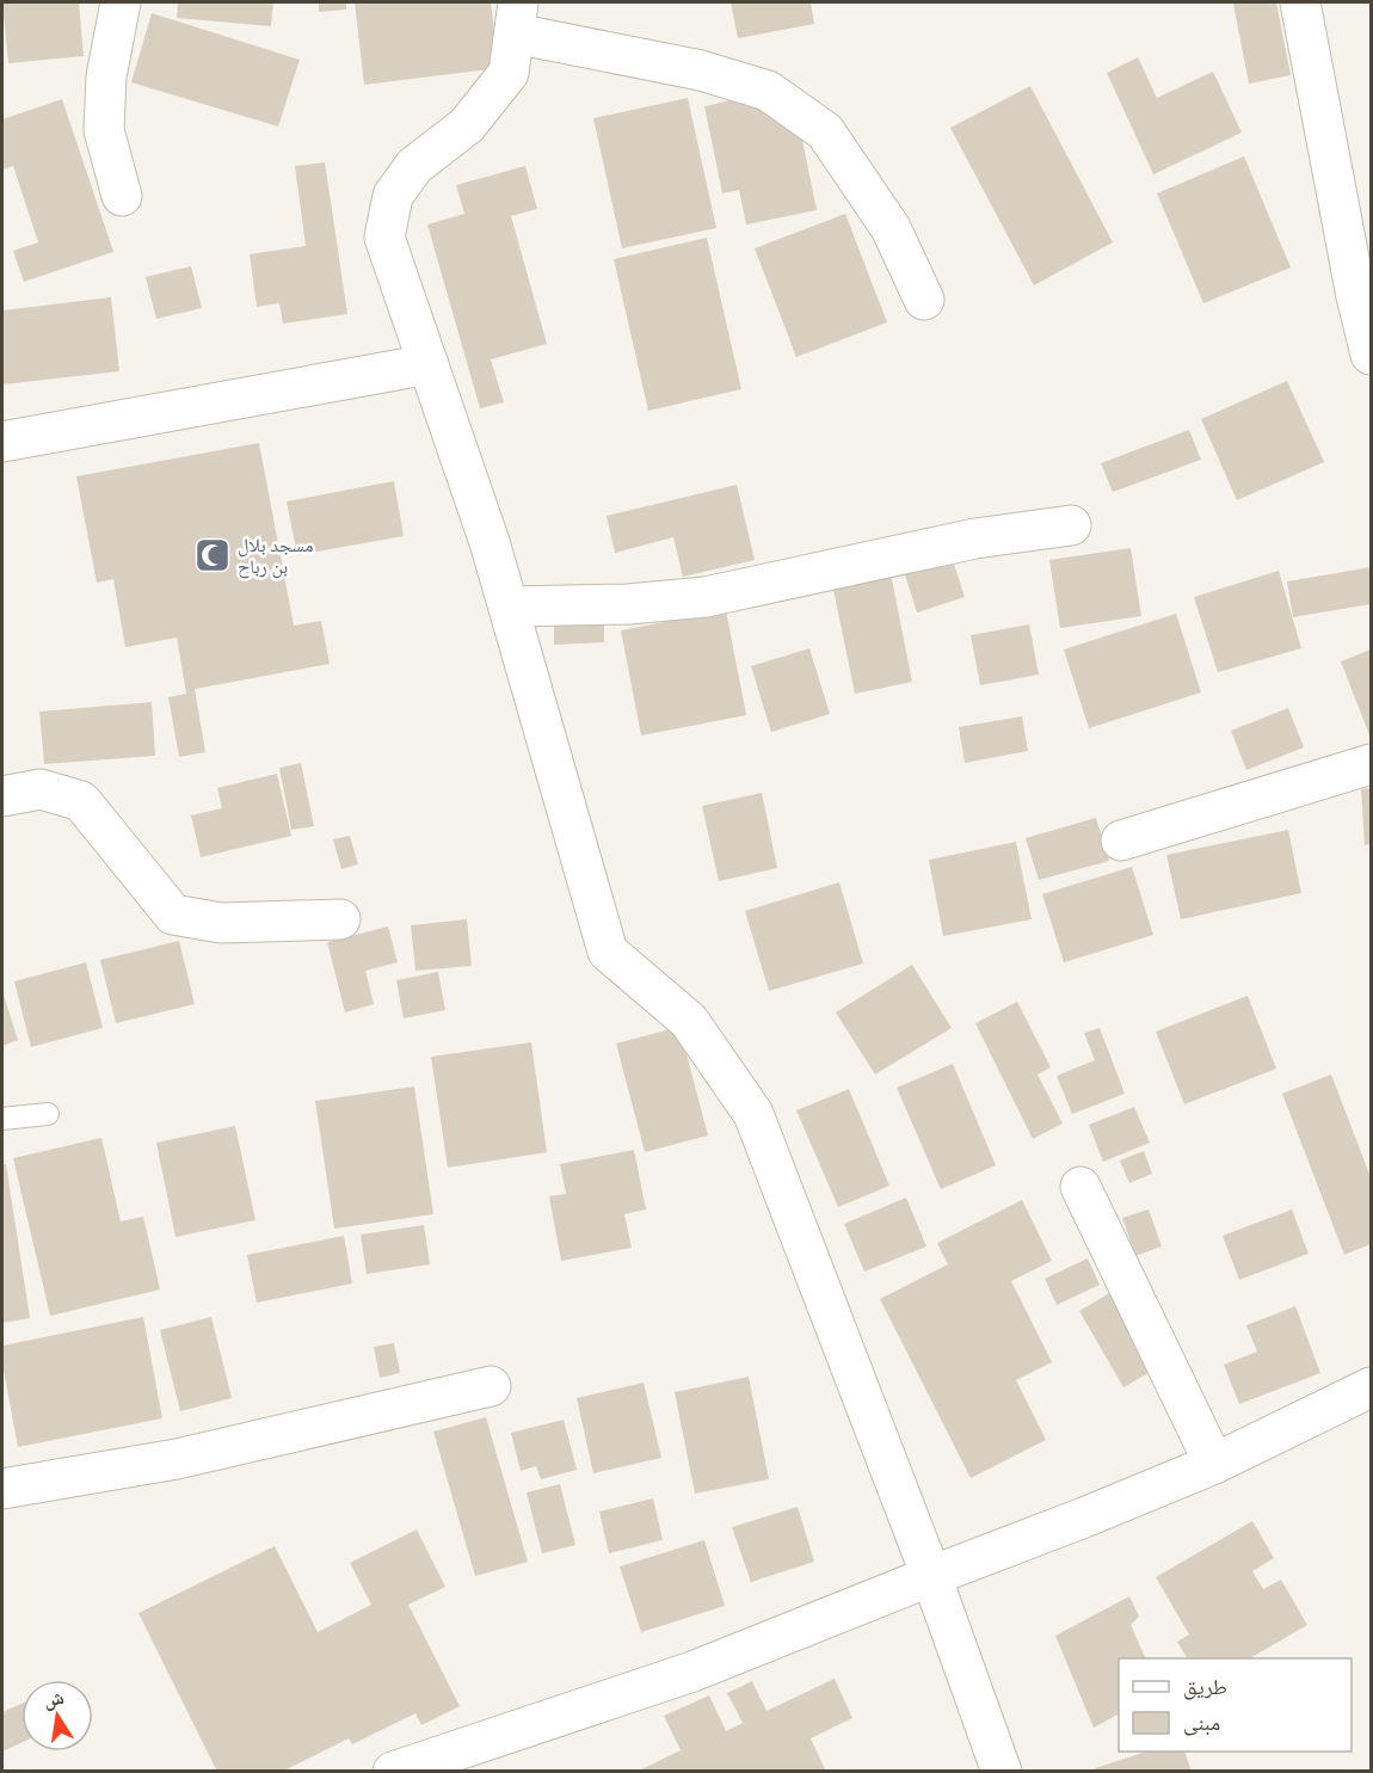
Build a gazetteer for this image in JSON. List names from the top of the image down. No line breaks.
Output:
{"places":{"mosque":["مسجد بلال بن رباح"]},"legend":["طريق","مبنى"],"north":"top"}
